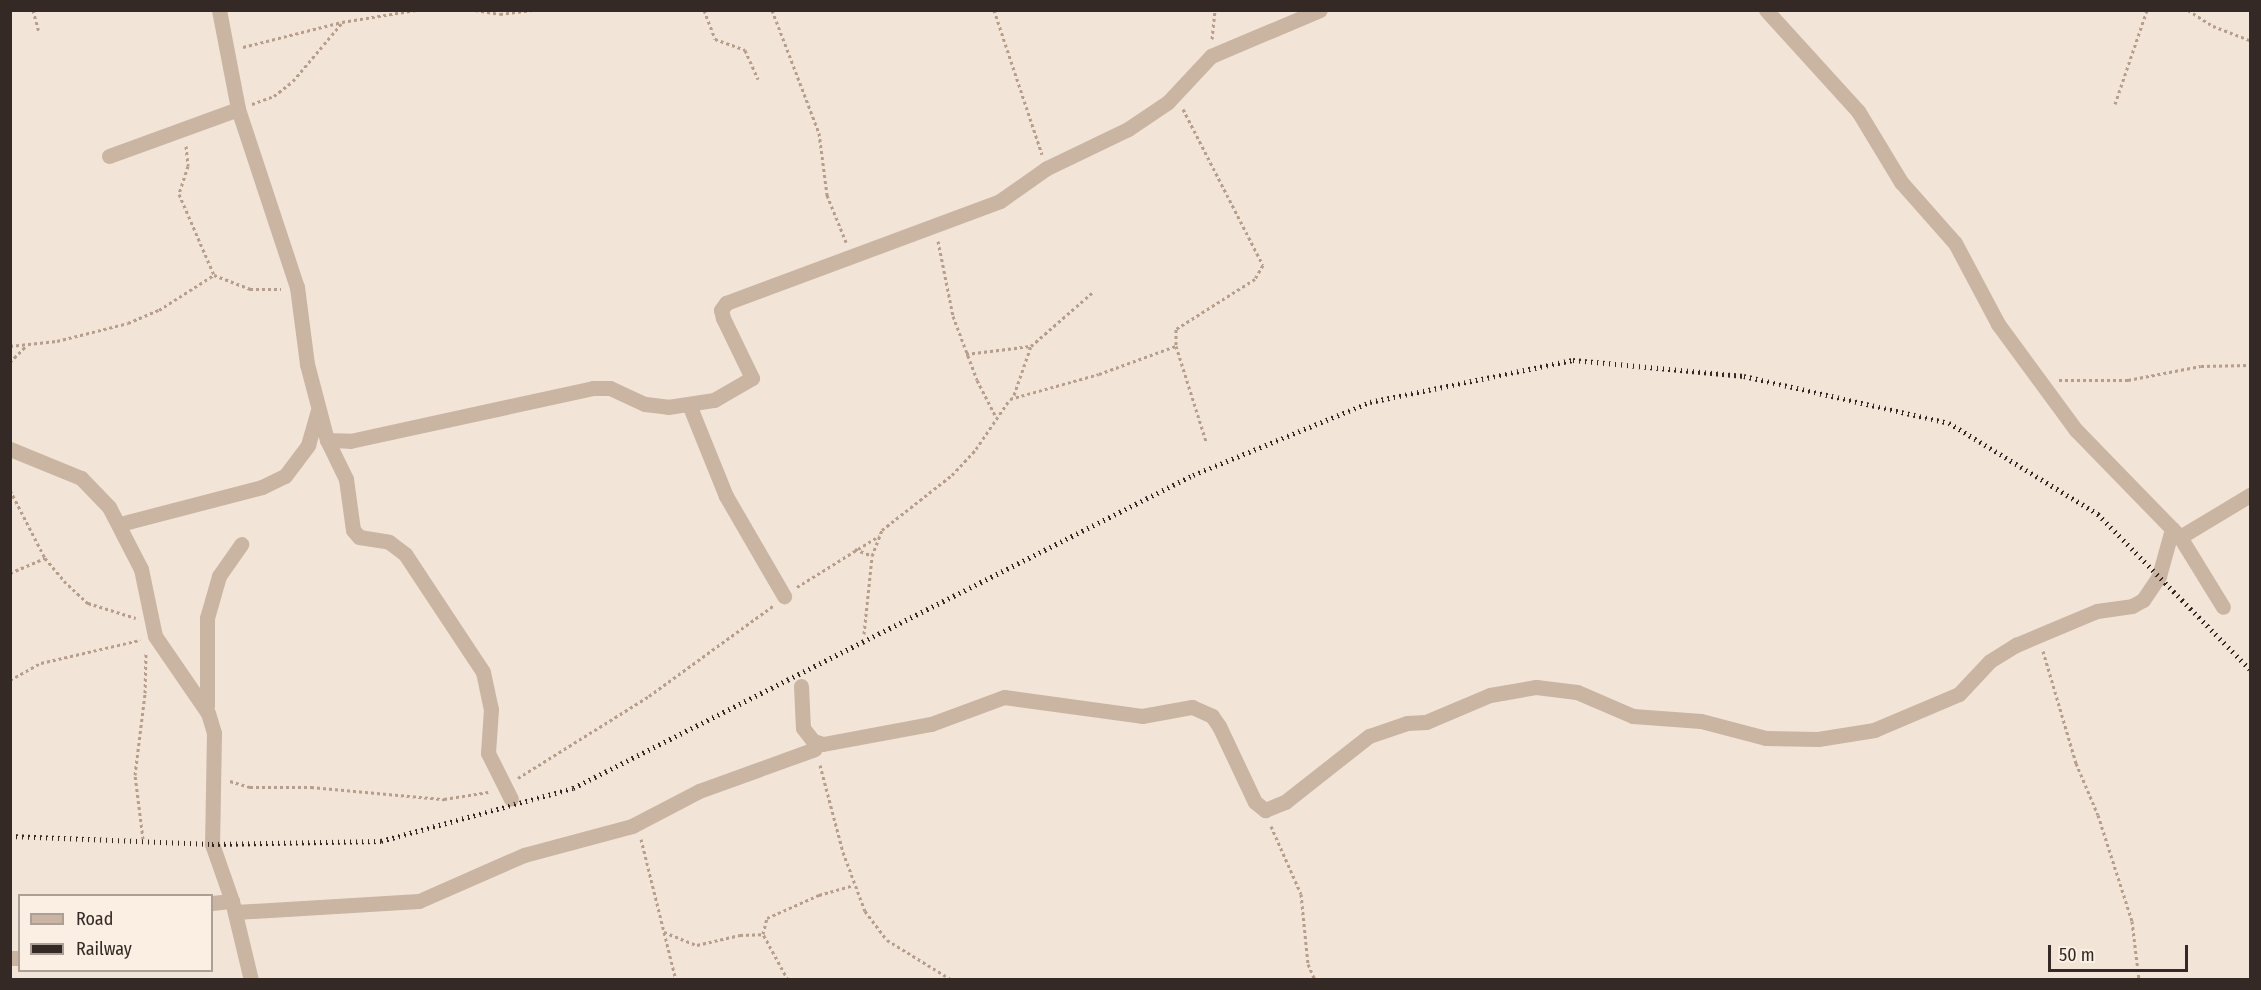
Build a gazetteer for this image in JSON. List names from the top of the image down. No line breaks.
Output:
{"legend":["Road","Railway"],"scale_bar":"50 m"}
